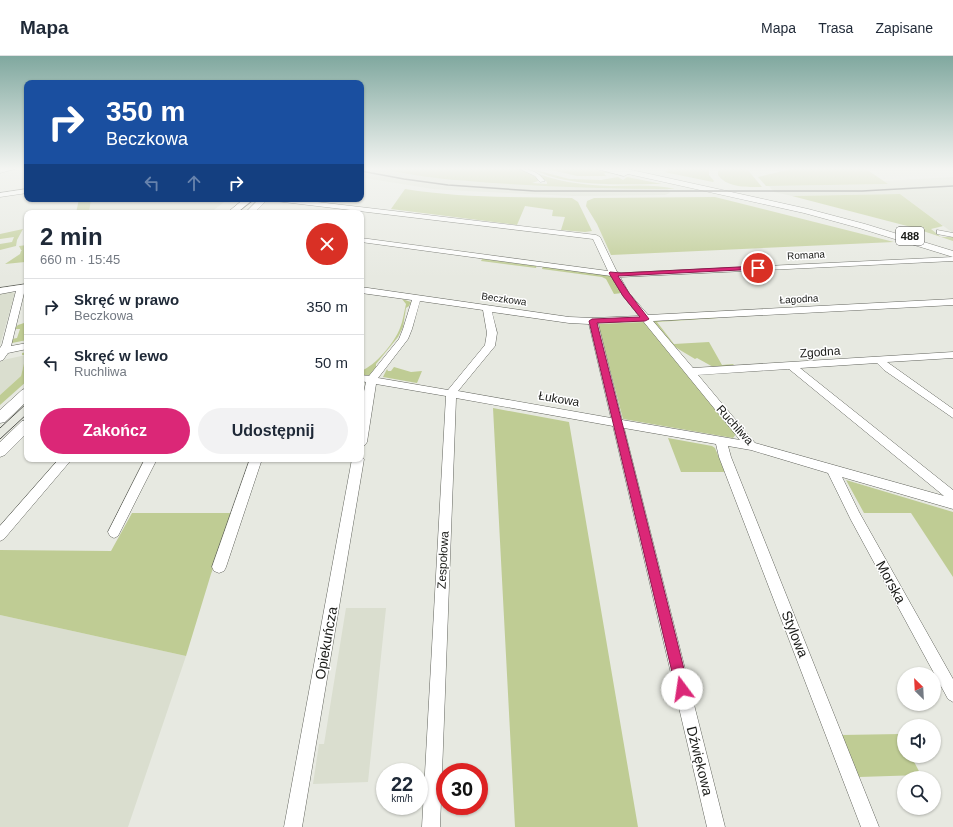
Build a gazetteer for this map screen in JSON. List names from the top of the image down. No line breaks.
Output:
{"streets":{"main road":["488"],"street":["Romana","Beczkowa","Łagodna","Zgodna","Łukowa","Ruchliwa","Zespołowa","Morska","Stylowa","Opiekuńcza","Dźwiękowa"]},"crossings":[["Romana","Ruchliwa"],["Beczkowa","Łagodna"],["Beczkowa","Ruchliwa"],["Beczkowa","Dźwiękowa"],["Łagodna","Ruchliwa"],["Zgodna","Ruchliwa"],["Łukowa","Ruchliwa"],["Łukowa","Zespołowa"],["Łukowa","Stylowa"],["Łukowa","Dźwiękowa"],["Ruchliwa","Morska"]],"north":"top left","page":{"header":"Mapa","nav":["Mapa","Trasa","Zapisane"],"turn":["350 m","Beczkowa"],"heading":["2 min","660 m · 15:45"],"list":[{"name":"Skręć w prawo","note":"Beczkowa","value":"350 m"},{"name":"Skręć w lewo","note":"Ruchliwa","value":"50 m"}],"buttons":["Zakończ","Udostępnij"],"speed":"22 km/h","limit":"30"}}
